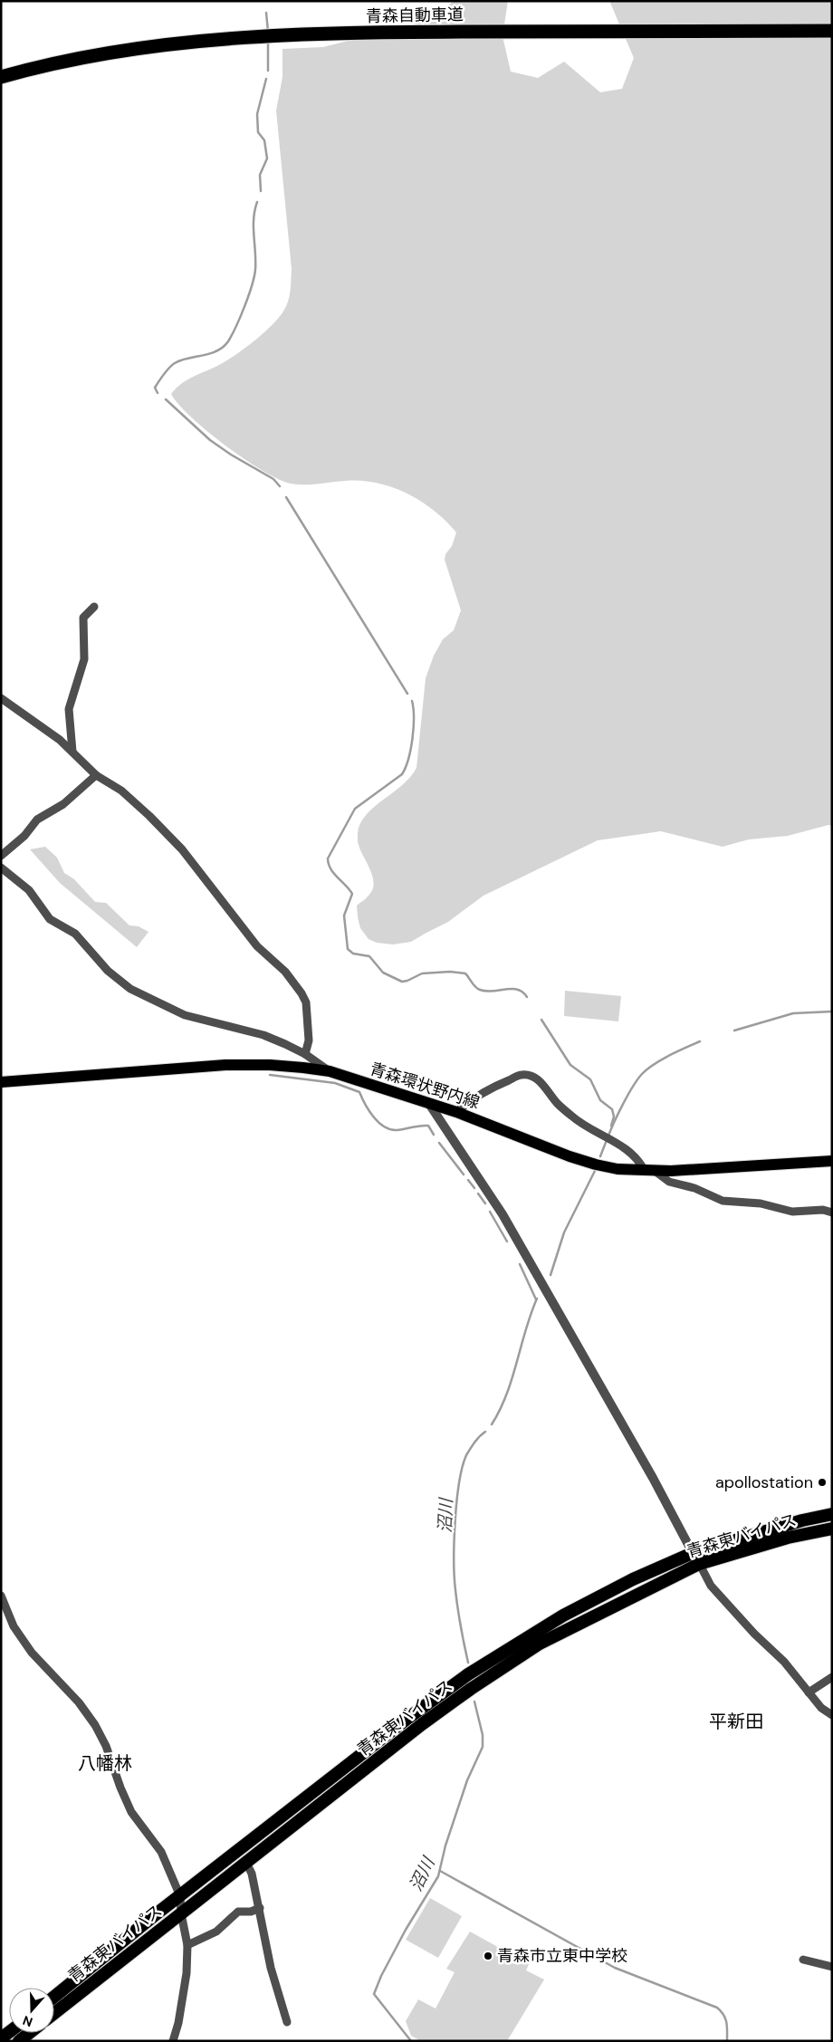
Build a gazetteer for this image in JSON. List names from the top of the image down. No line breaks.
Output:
{"streets":{"highway":["青森自動車道","青森東バイパス"],"main road":["青森環状野内線"]},"districts":["平新田","八幡林"],"water":["沼川"],"places":["apollostation","青森市立東中学校"],"north":"bottom"}
